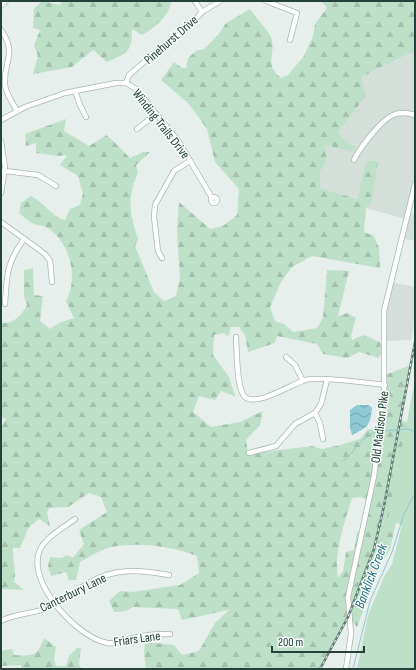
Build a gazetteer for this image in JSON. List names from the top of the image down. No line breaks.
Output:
{"streets":{"street":["Pinehurst Drive","Winding Trails Drive","Old Madison Pike","Canterbury Lane","Friars Lane"]},"crossings":[["Pinehurst Drive","Winding Trails Drive"],["Canterbury Lane","Friars Lane"]],"water":["Banklick Creek"],"scale_bar":"200 m"}
